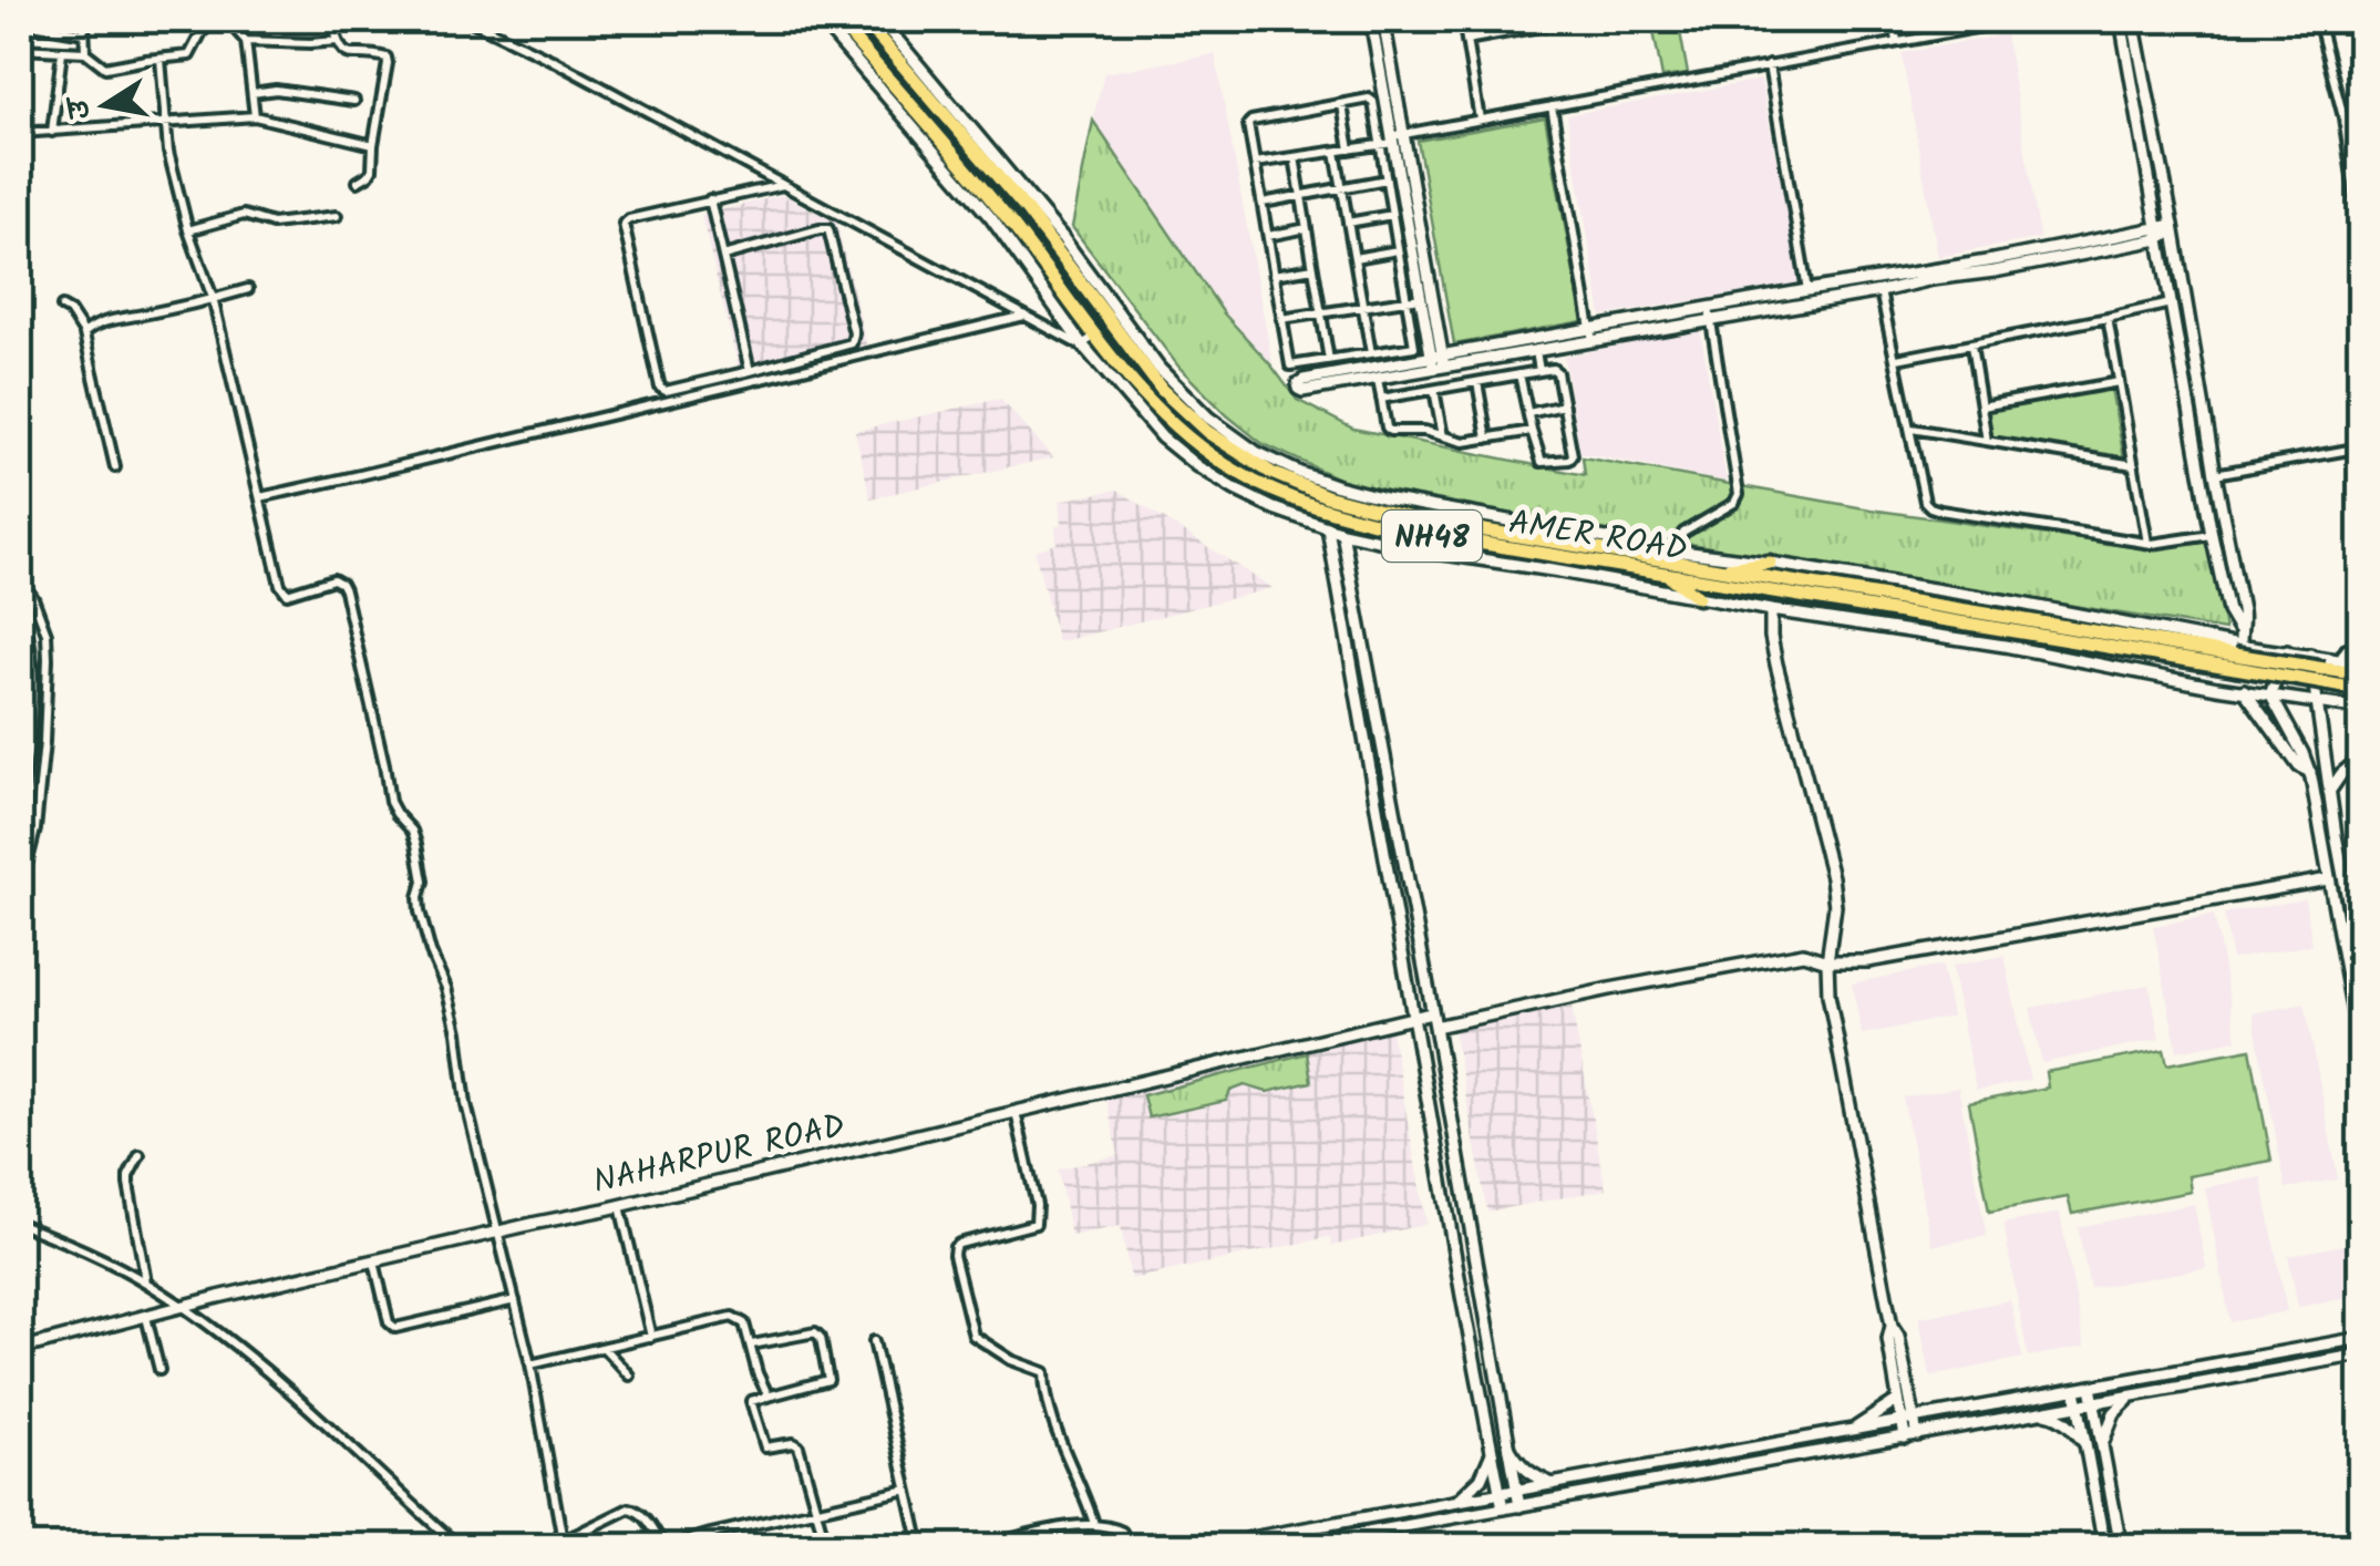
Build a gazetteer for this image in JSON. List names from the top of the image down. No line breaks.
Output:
{"streets":{"highway":["AMER ROAD","NH48"],"street":["NAHARPUR ROAD"]},"north":"left"}
